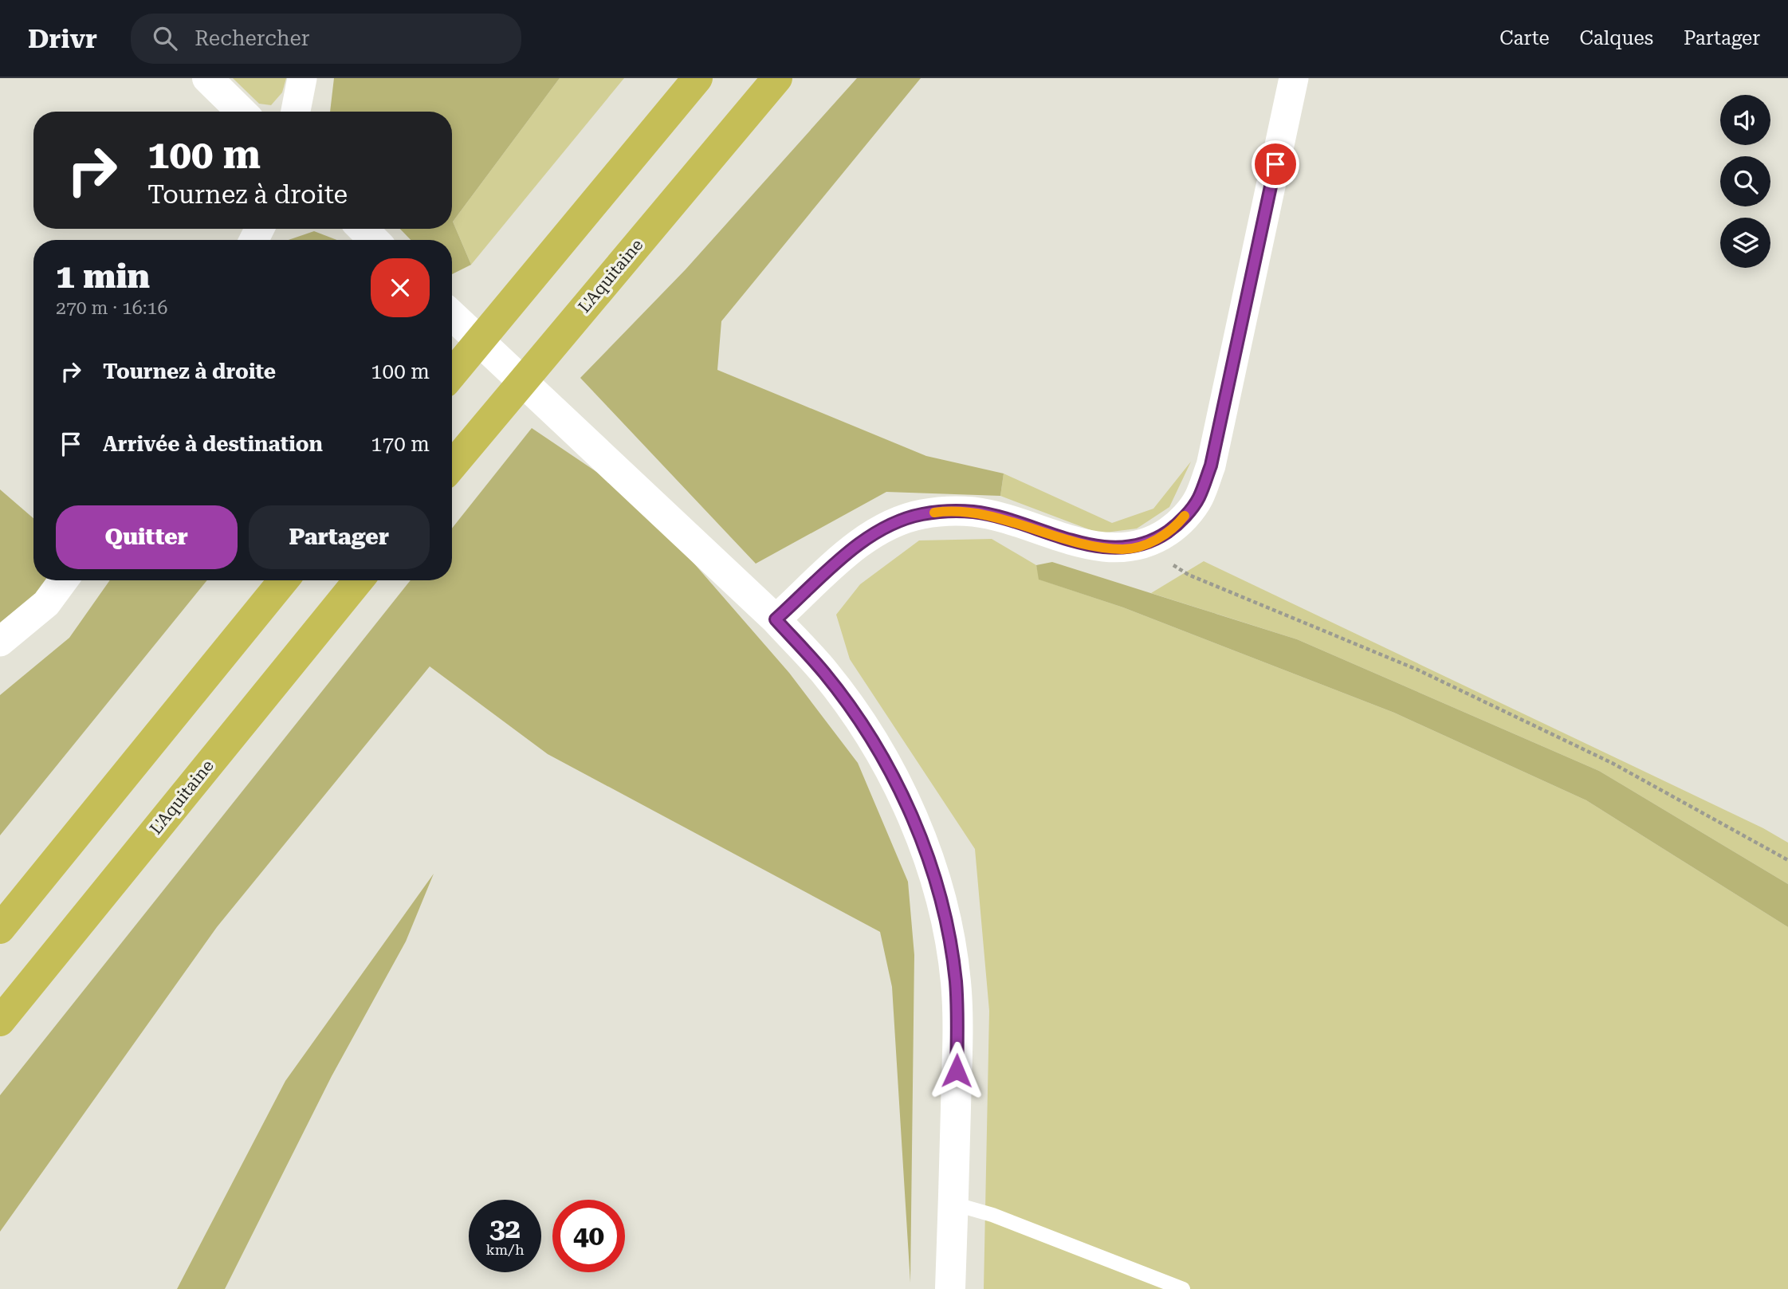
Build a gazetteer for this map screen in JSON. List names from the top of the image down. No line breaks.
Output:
{"streets":{"highway":["L'Aquitaine"]},"page":{"header":"Drivr","search":"Rechercher","nav":["Carte","Calques","Partager"],"turn":["100 m","Tournez à droite"],"heading":["1 min","270 m · 16:16"],"list":[{"name":"Tournez à droite","value":"100 m"},{"name":"Arrivée à destination","value":"170 m"}],"buttons":["Quitter","Partager"],"speed":"32 km/h","limit":"40"}}
